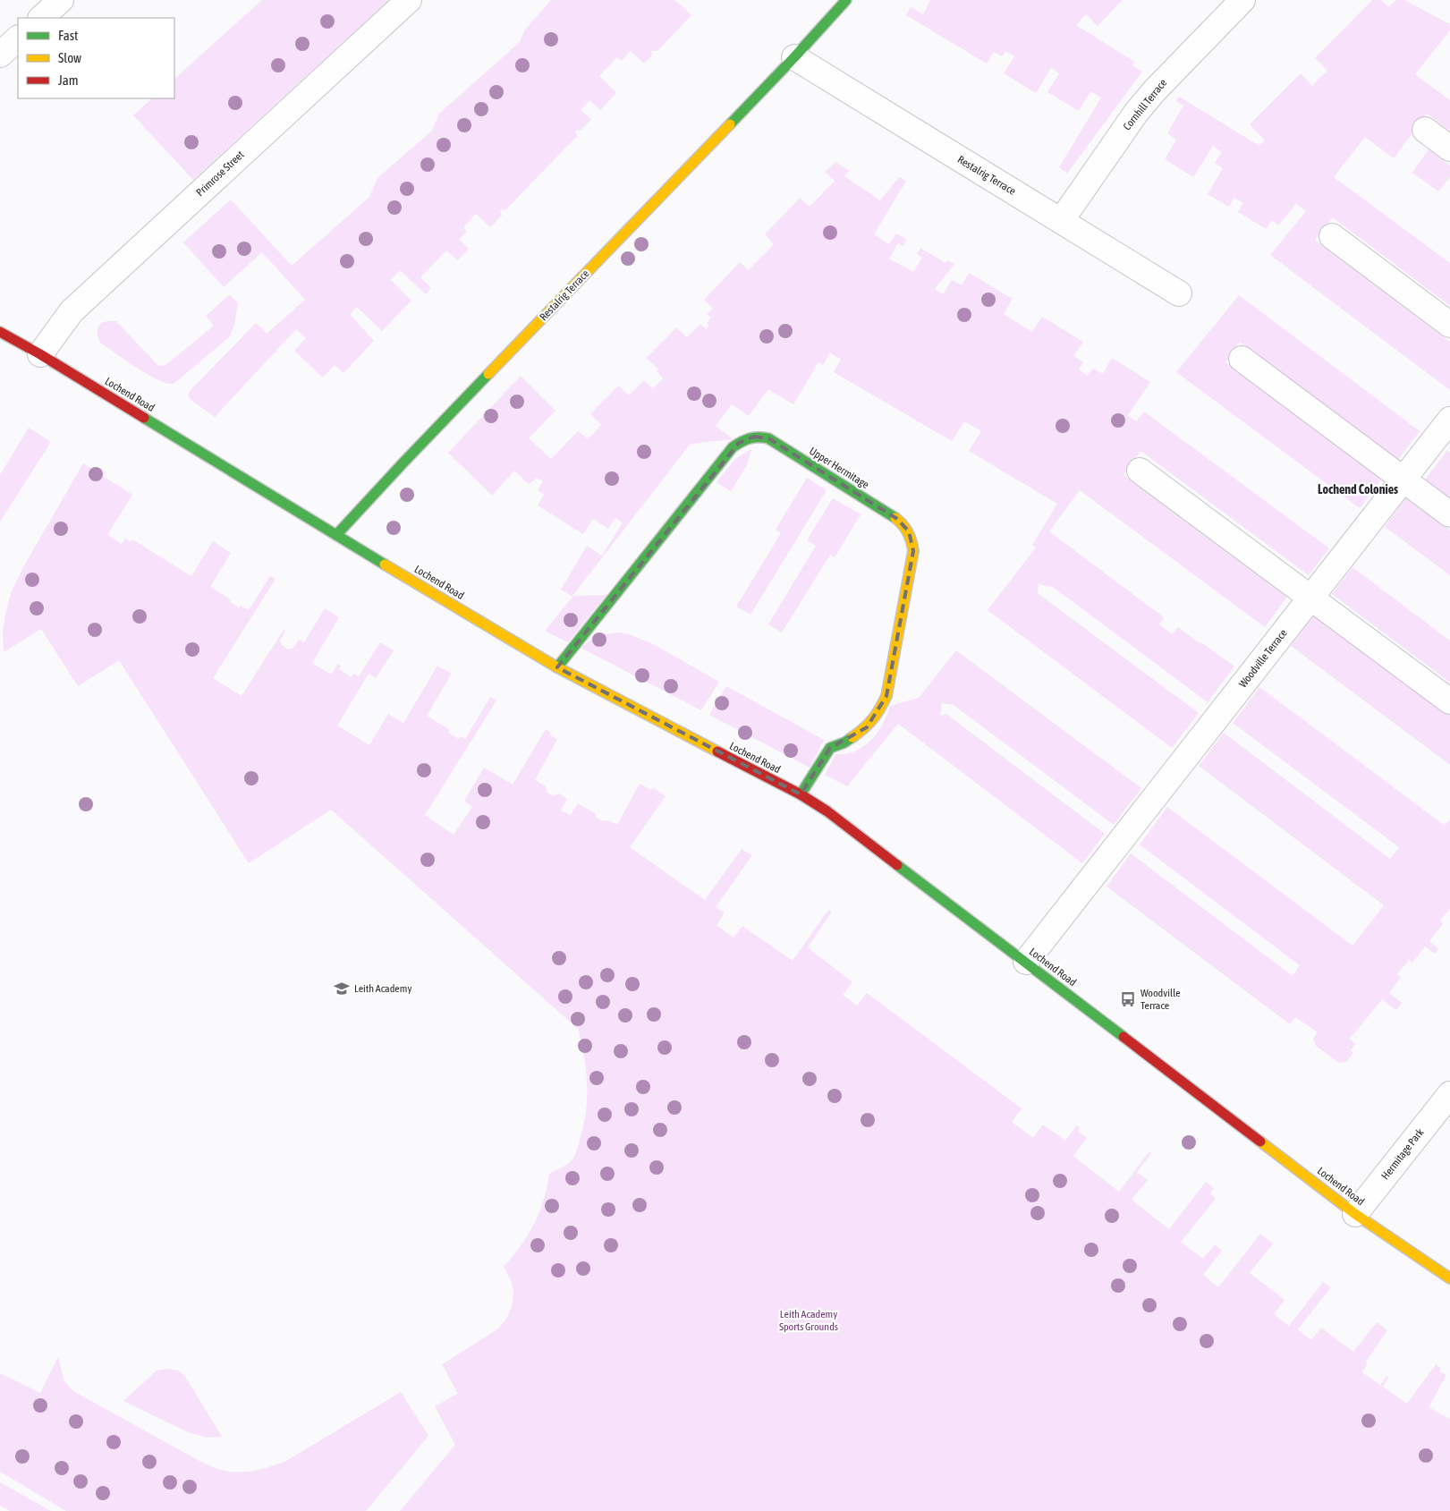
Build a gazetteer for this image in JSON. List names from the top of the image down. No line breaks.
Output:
{"streets":{"street":["Cornhill Terrace","Primrose Street","Restalrig Terrace","Lochend Road","Upper Hermitage","Woodville Terrace","Hermitage Park"]},"crossings":[["Cornhill Terrace","Restalrig Terrace"],["Primrose Street","Lochend Road"],["Restalrig Terrace","Lochend Road"],["Lochend Road","Upper Hermitage"],["Lochend Road","Woodville Terrace"],["Lochend Road","Hermitage Park"]],"districts":["Lochend Colonies"],"parks":["Leith Academy Sports Grounds"],"places":{"school or university":["Leith Academy"],"bus stop":["Woodville Terrace"]},"legend":["Fast","Slow","Jam"]}
